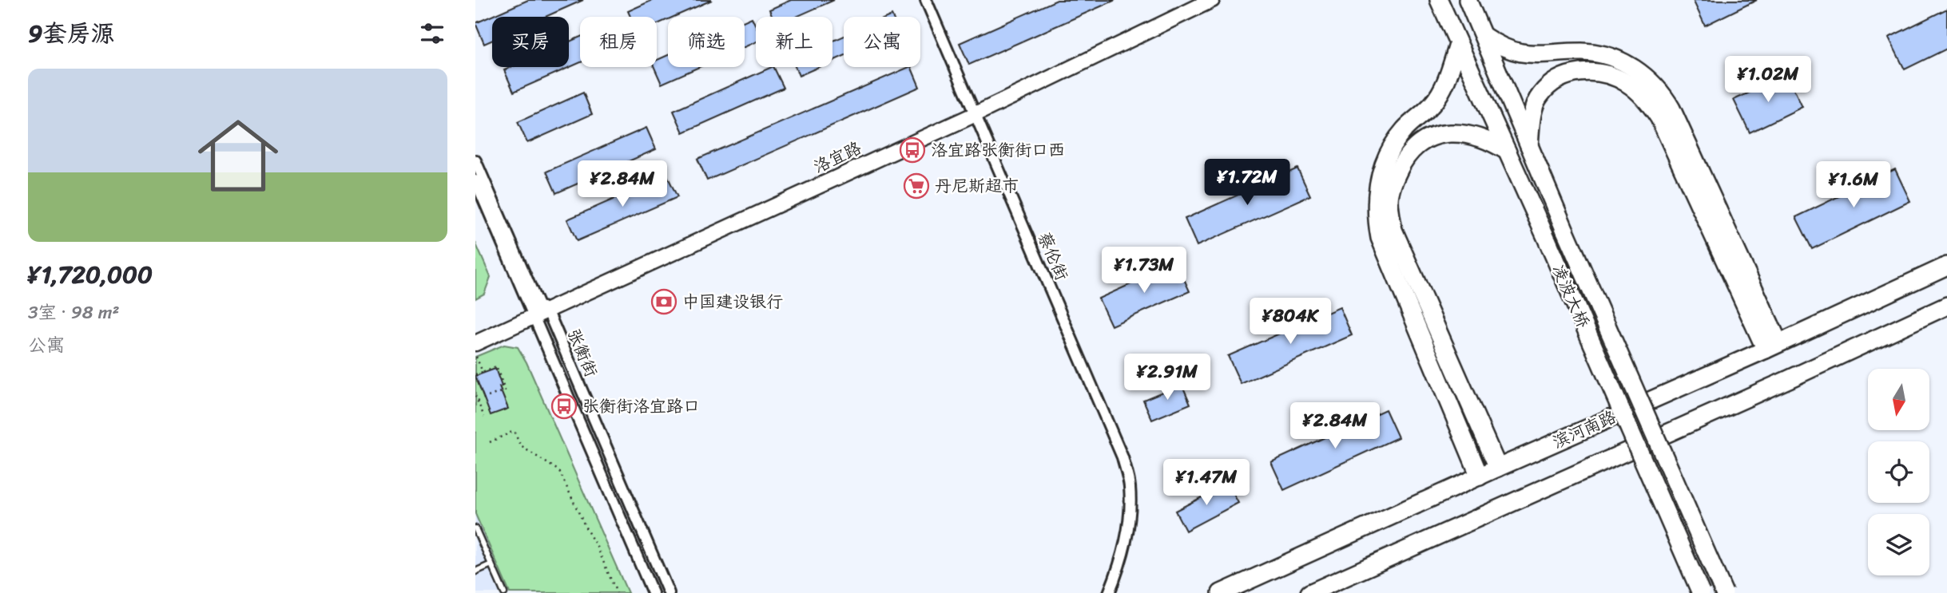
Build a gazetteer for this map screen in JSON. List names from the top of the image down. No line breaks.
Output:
{"streets":{"highway":["凌波大桥","滨河南路"],"street":["洛宜路","蔡伦街","张衡街"]},"crossings":[["洛宜路","蔡伦街"],["洛宜路","张衡街"]],"places":{"bus stop":["洛宜路张衡街口西","张衡街洛宜路口"],"supermarket":["丹尼斯超市"],"bank":["中国建设银行"]},"north":"bottom","page":{"heading":"9套房源","chip":["买房","租房","筛选","新上","公寓"],"price":["¥1.02M","¥1.72M","¥2.84M","¥1.6M","¥1.73M","¥804K","¥2.91M","¥2.84M","¥1.47M"],"list":[{"name":"¥1,720,000","note":"3室 · 98 m² · 公寓"}]}}
